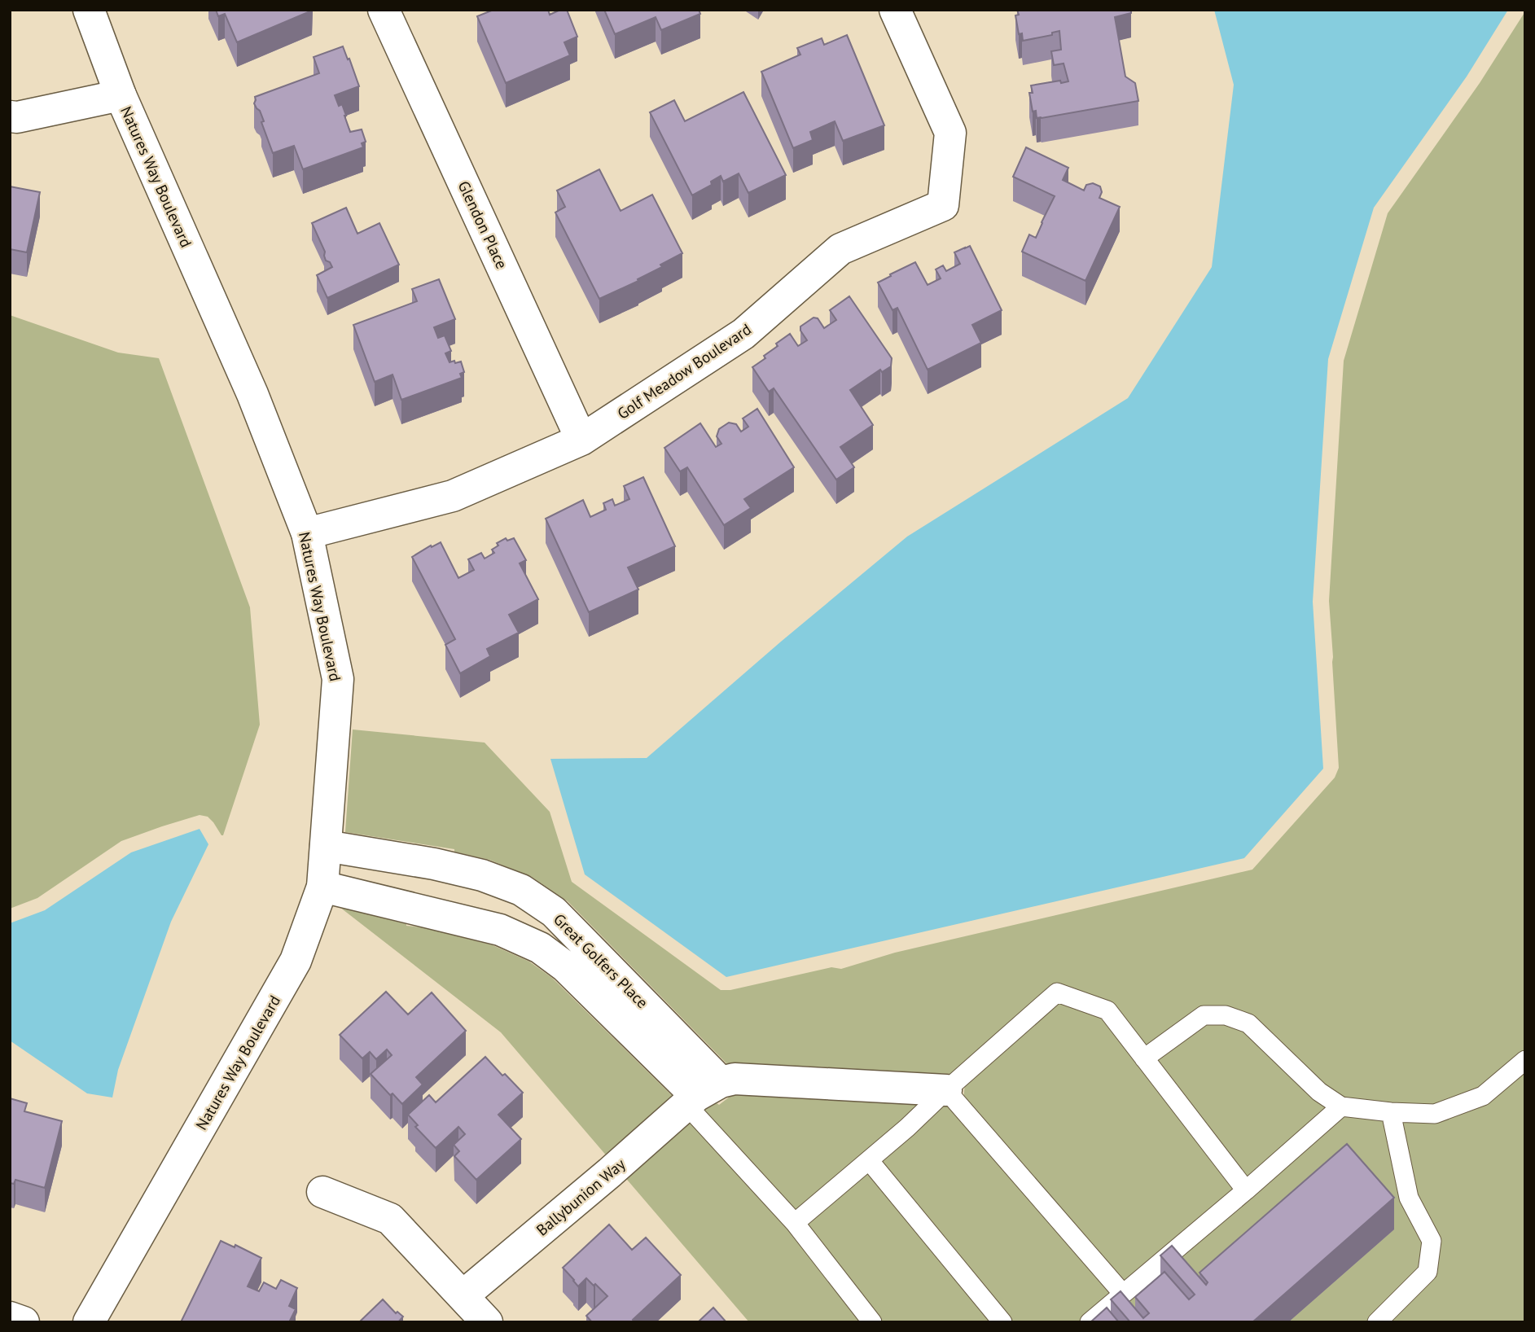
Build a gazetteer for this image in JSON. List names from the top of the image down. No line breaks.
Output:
{"streets":{"street":["Natures Way Boulevard","Glendon Place","Golf Meadow Boulevard","Great Golfers Place","Ballybunion Way"]},"crossings":[["Natures Way Boulevard","Golf Meadow Boulevard"],["Natures Way Boulevard","Great Golfers Place"],["Glendon Place","Golf Meadow Boulevard"],["Great Golfers Place","Ballybunion Way"]]}
